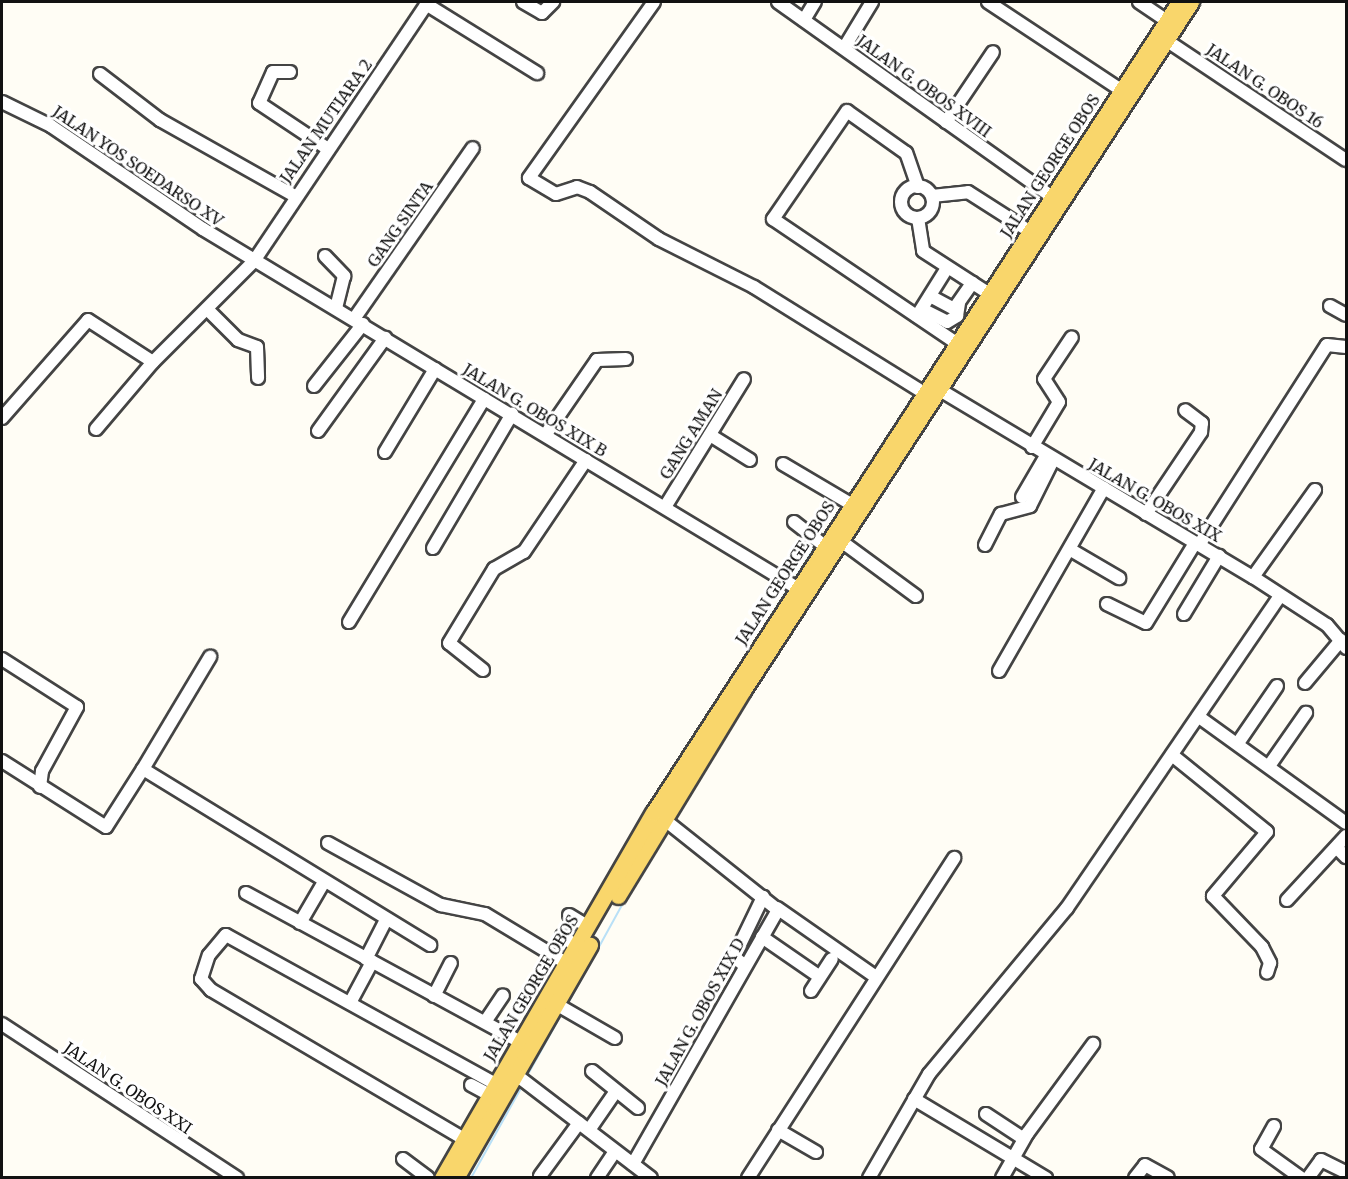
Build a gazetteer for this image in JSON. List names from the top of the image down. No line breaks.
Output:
{"streets":{"main road":["JALAN GEORGE OBOS"],"street":["JALAN G. OBOS XVIII","JALAN G. OBOS 16","JALAN MUTIARA 2","JALAN YOS SOEDARSO XV","GANG SINTA","JALAN G. OBOS XIX B","GANG AMAN","JALAN G. OBOS XIX","JALAN G. OBOS XIX D","JALAN G. OBOS XXI"]},"crossings":[["JALAN G. OBOS XVIII","JALAN GEORGE OBOS"],["JALAN G. OBOS 16","JALAN GEORGE OBOS"],["JALAN MUTIARA 2","JALAN YOS SOEDARSO XV"],["JALAN MUTIARA 2","JALAN G. OBOS XIX B"],["JALAN YOS SOEDARSO XV","JALAN G. OBOS XIX B"],["JALAN GEORGE OBOS","JALAN G. OBOS XIX B"],["JALAN GEORGE OBOS","JALAN G. OBOS XIX"],["GANG SINTA","JALAN G. OBOS XIX B"],["JALAN G. OBOS XIX B","GANG AMAN"]]}
